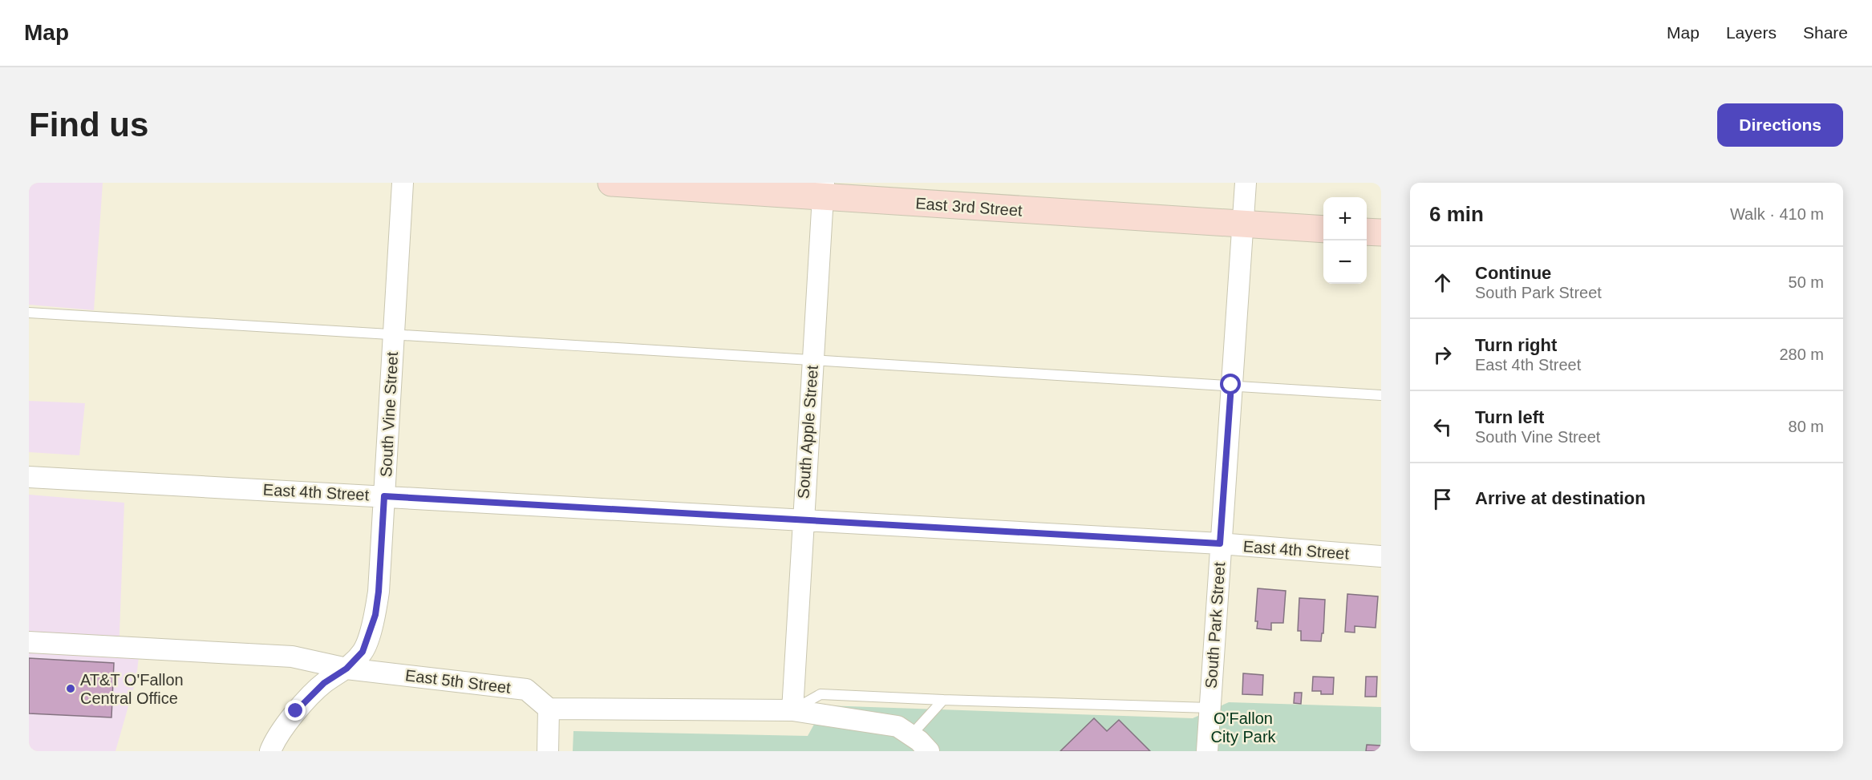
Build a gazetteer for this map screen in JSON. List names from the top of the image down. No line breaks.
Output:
{"streets":{"street":["East 3rd Street","South Vine Street","South Apple Street","East 4th Street","South Park Street","East 5th Street"]},"crossings":[["East 3rd Street","South Apple Street"],["East 3rd Street","South Park Street"],["South Vine Street","East 4th Street"],["South Vine Street","East 5th Street"],["South Apple Street","East 4th Street"],["East 4th Street","South Park Street"]],"parks":["O'Fallon City Park"],"places":["AT&T O'Fallon Central Office"],"page":{"header":"Map","nav":["Map","Layers","Share"],"buttons":"Directions","title":"Find us","heading":["6 min","Walk · 410 m"],"map_buttons":["+","−"],"list":[["Continue","South Park Street","50 m"],["Turn right","East 4th Street","280 m"],["Turn left","South Vine Street","80 m"],"Arrive at destination"]}}
